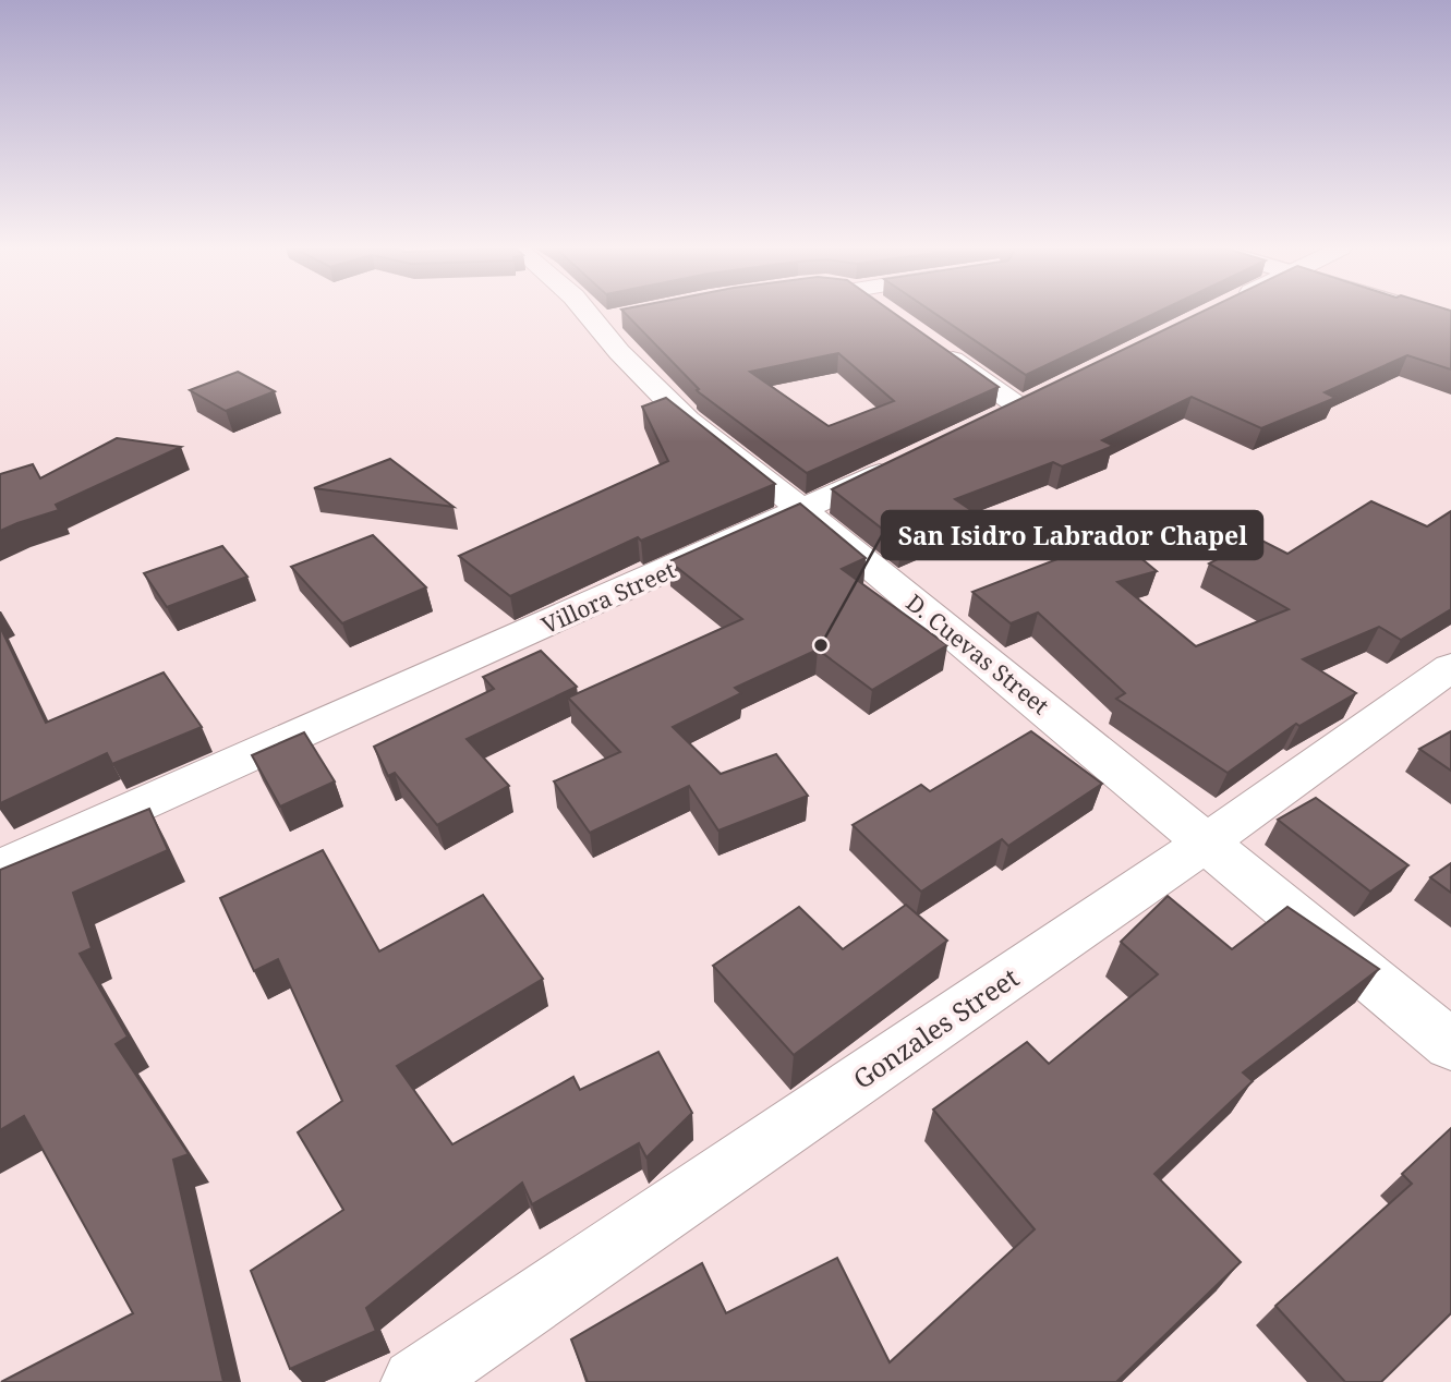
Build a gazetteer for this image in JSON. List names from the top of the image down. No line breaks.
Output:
{"streets":{"street":["Villora Street","D. Cuevas Street","Gonzales Street"]},"crossings":[["Villora Street","D. Cuevas Street"],["D. Cuevas Street","Gonzales Street"]],"places":["San Isidro Labrador Chapel"]}
